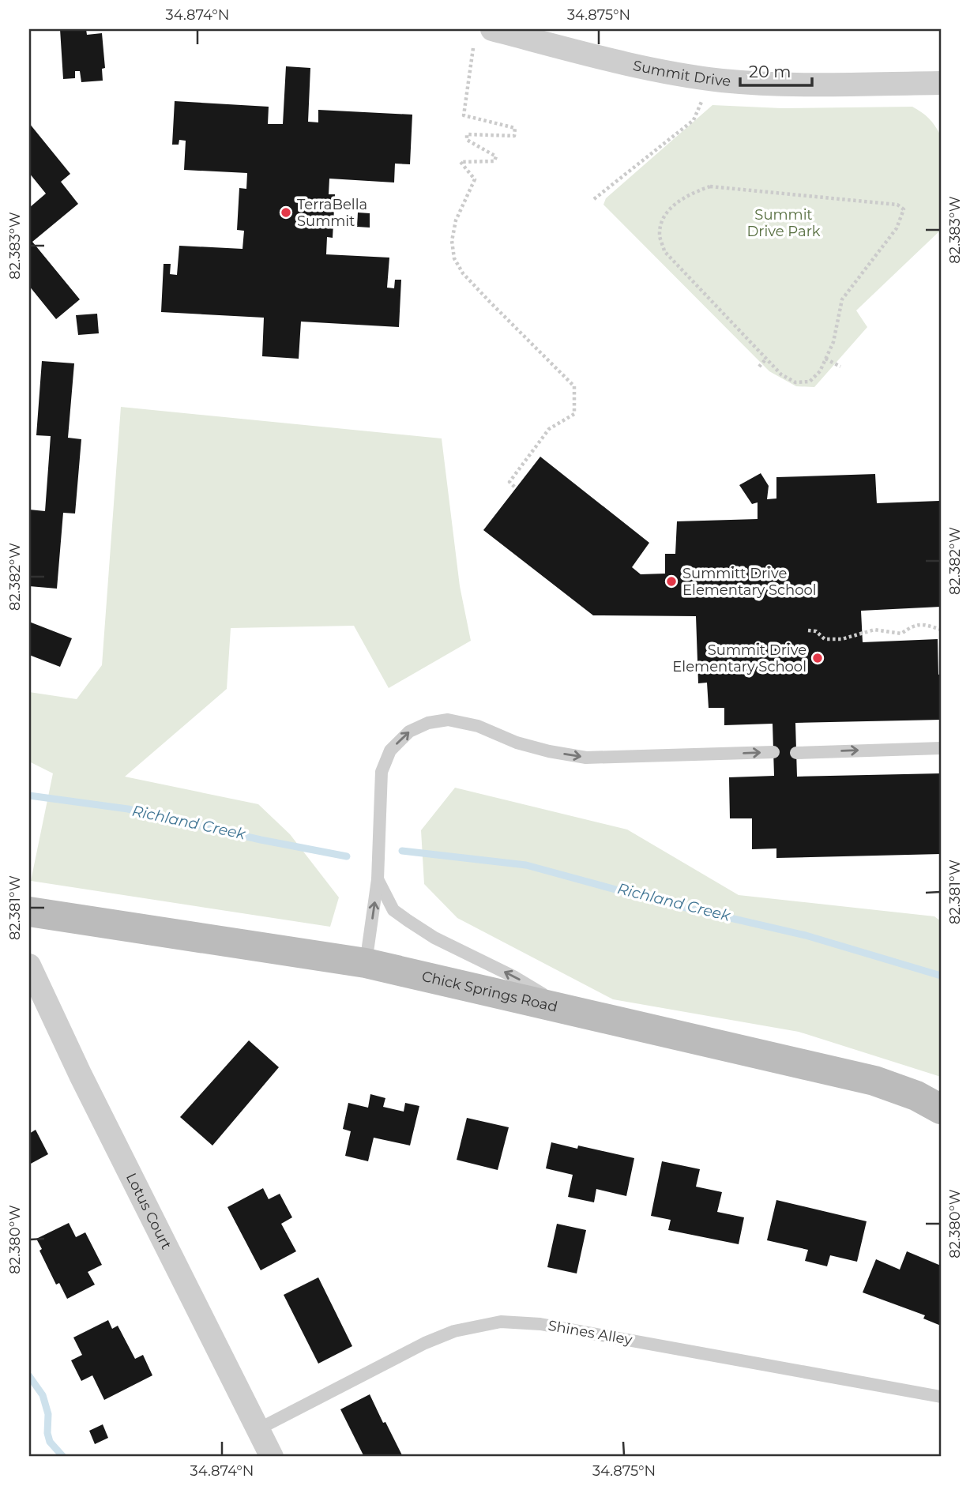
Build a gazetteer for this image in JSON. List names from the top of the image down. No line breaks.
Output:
{"streets":{"street":["Summit Drive","Chick Springs Road","Lotus Court"],"lane":["Shines Alley"]},"crossings":[["Lotus Court","Shines Alley"]],"water":["Richland Creek"],"parks":["Summit Drive Park"],"places":["TerraBella Summit","Summitt Drive Elementary School","Summit Drive Elementary School"],"scale_bar":"20 m","coordinates":["34.874°N","34.875°N","82.383°W","82.382°W","82.381°W","82.380°W"]}
